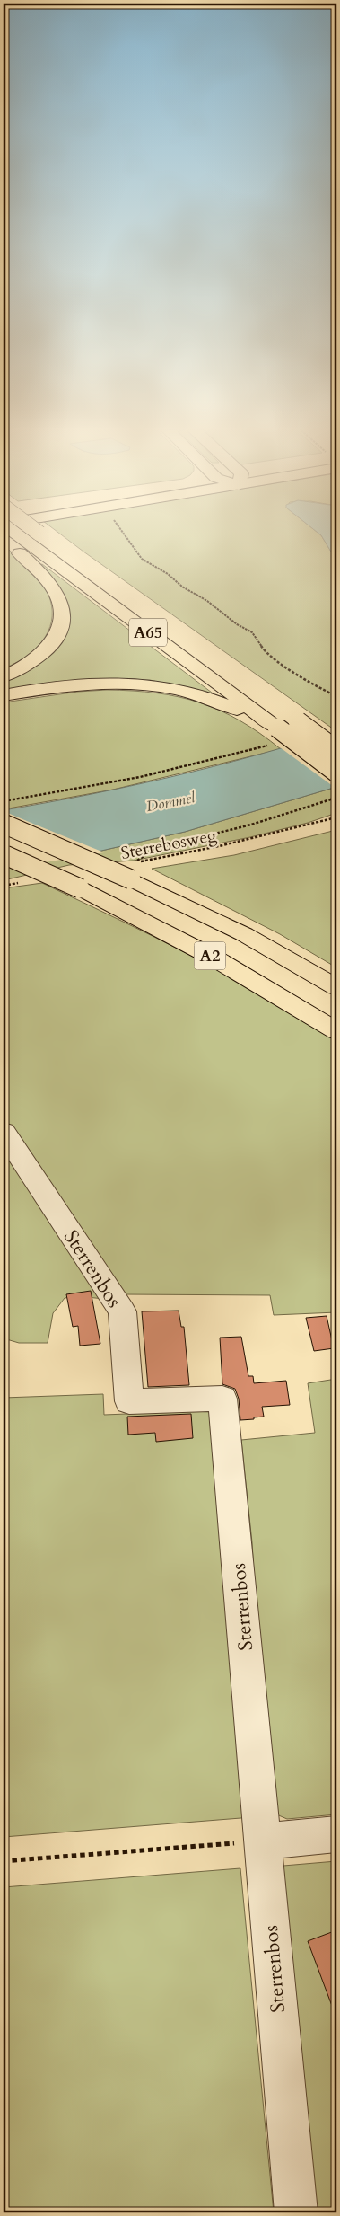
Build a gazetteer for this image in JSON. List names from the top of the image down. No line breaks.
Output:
{"streets":{"main road":["A65","A2"],"street":["Sterrenbos"],"path":["Sterrebosweg"]},"crossings":[["Sterrebosweg","A2"]],"water":["Dommel"]}
